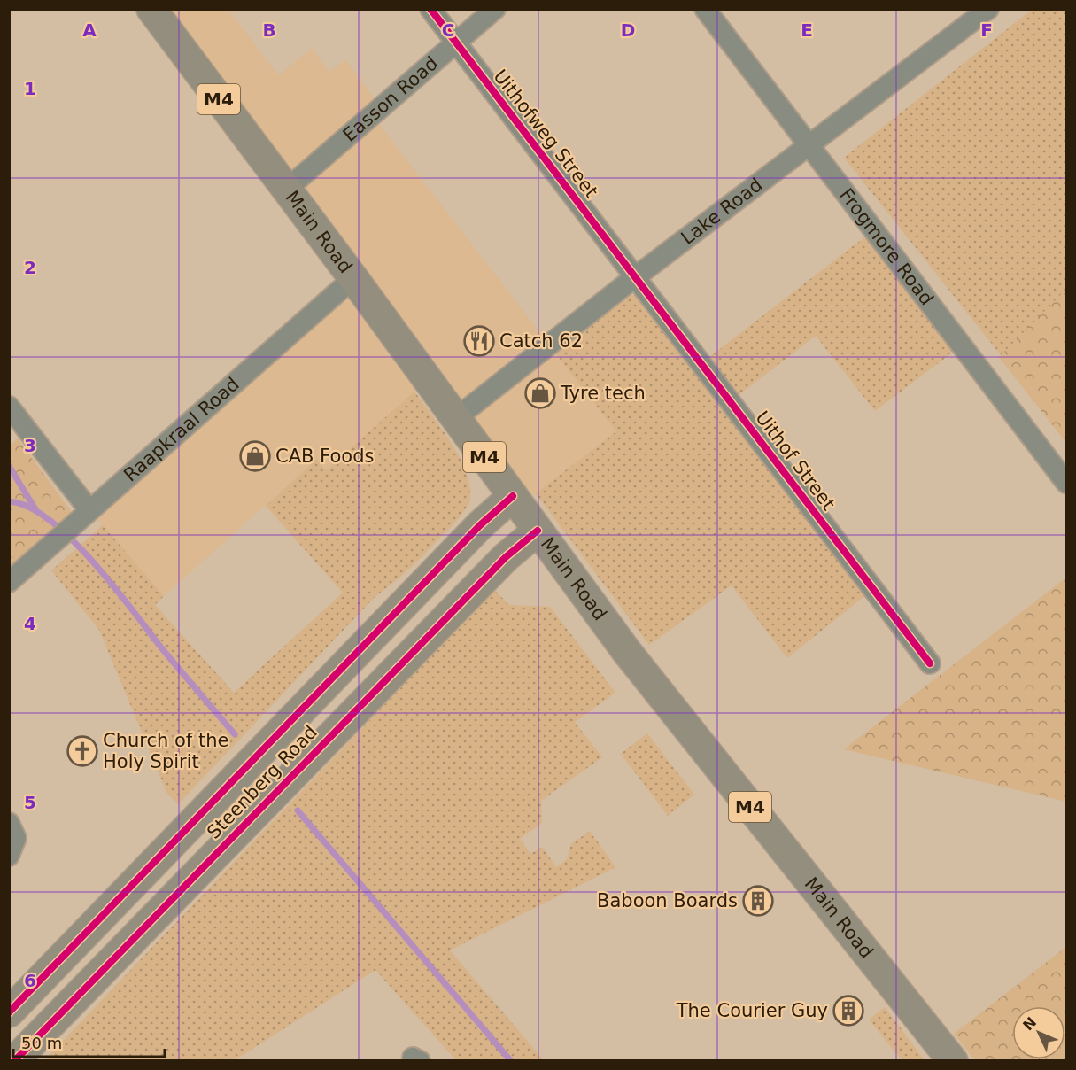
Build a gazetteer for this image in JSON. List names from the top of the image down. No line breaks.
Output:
{"streets":{"main road":["M4","Main Road","Steenberg Road"],"street":["Easson Road","Uithofweg Street","Lake Road","Frogmore Road","Raapkraal Road","Uithof Street"]},"crossings":[["Easson Road","Uithofweg Street"],["Easson Road","Main Road"],["Uithofweg Street","Lake Road"],["Uithofweg Street","Uithof Street"],["Lake Road","Main Road"],["Lake Road","Frogmore Road"],["Lake Road","Uithof Street"],["Main Road","Raapkraal Road"],["Main Road","Steenberg Road"]],"places":{"restaurant":["Catch 62"],"shop":["Tyre tech","CAB Foods"],"church":["Church of the Holy Spirit"],"building":["Baboon Boards","The Courier Guy"]},"scale_bar":"50 m","north":"top left","grid":{"columns":["A","B","C","D","E","F"],"rows":["1","2","3","4","5","6"]}}
